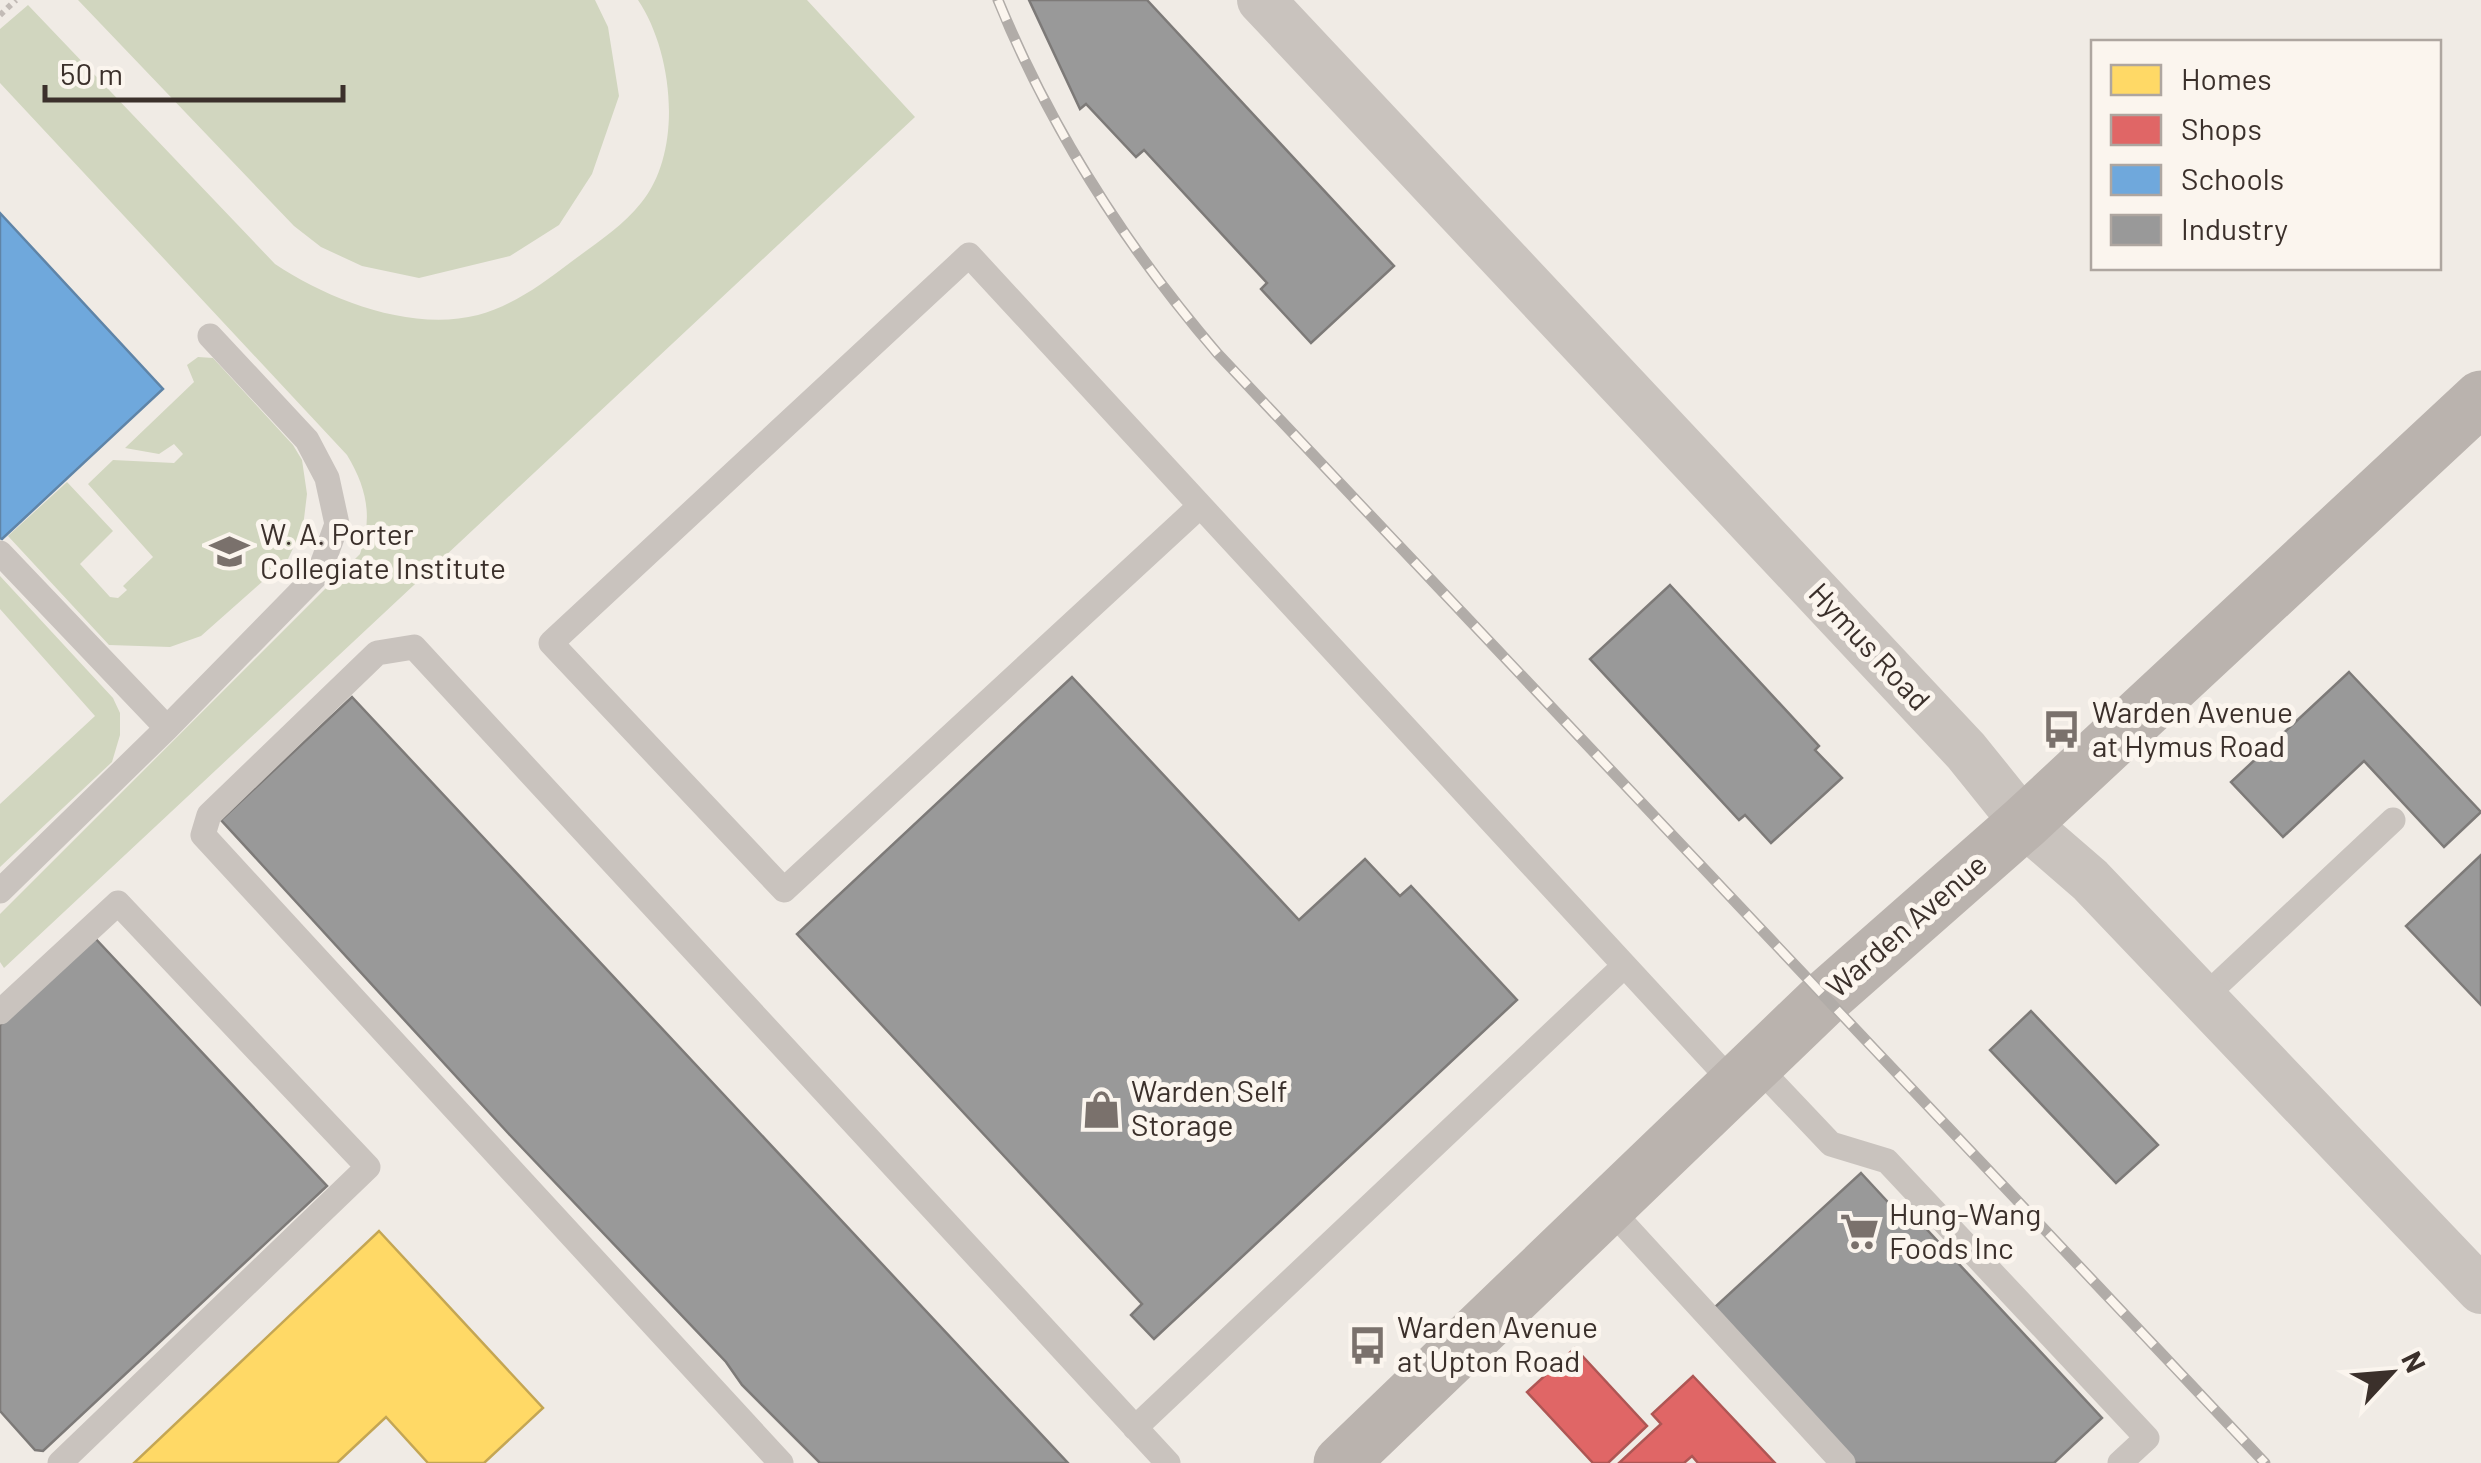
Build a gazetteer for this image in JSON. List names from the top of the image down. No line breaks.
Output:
{"streets":{"main road":["Warden Avenue"],"street":["Hymus Road"]},"crossings":[["Hymus Road","Warden Avenue"]],"places":{"school or university":["W. A. Porter Collegiate Institute"],"bus stop":["Warden Avenue at Hymus Road","Warden Avenue at Upton Road"],"shop":["Warden Self Storage"],"supermarket":["Hung-Wang Foods Inc"]},"legend":["Homes","Shops","Schools","Industry"],"scale_bar":"50 m","north":"top right"}
